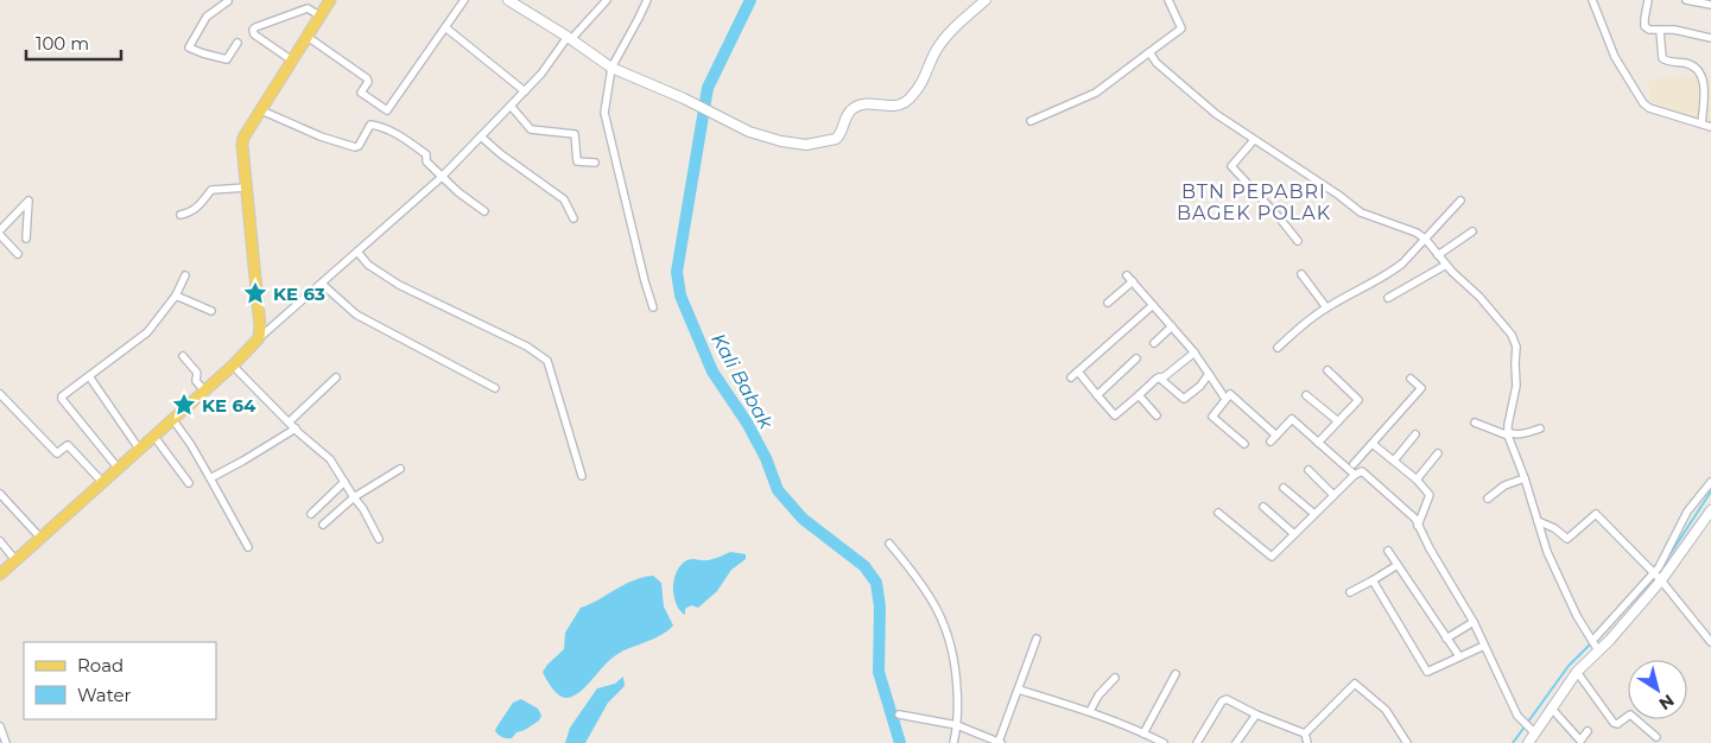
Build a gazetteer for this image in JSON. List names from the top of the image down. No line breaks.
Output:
{"districts":["BTN PEPABRI BAGEK POLAK"],"water":["Kali Babak"],"places":{"place":["KE 63","KE 64"]},"legend":["Road","Water"],"scale_bar":"100 m","north":"bottom right"}
